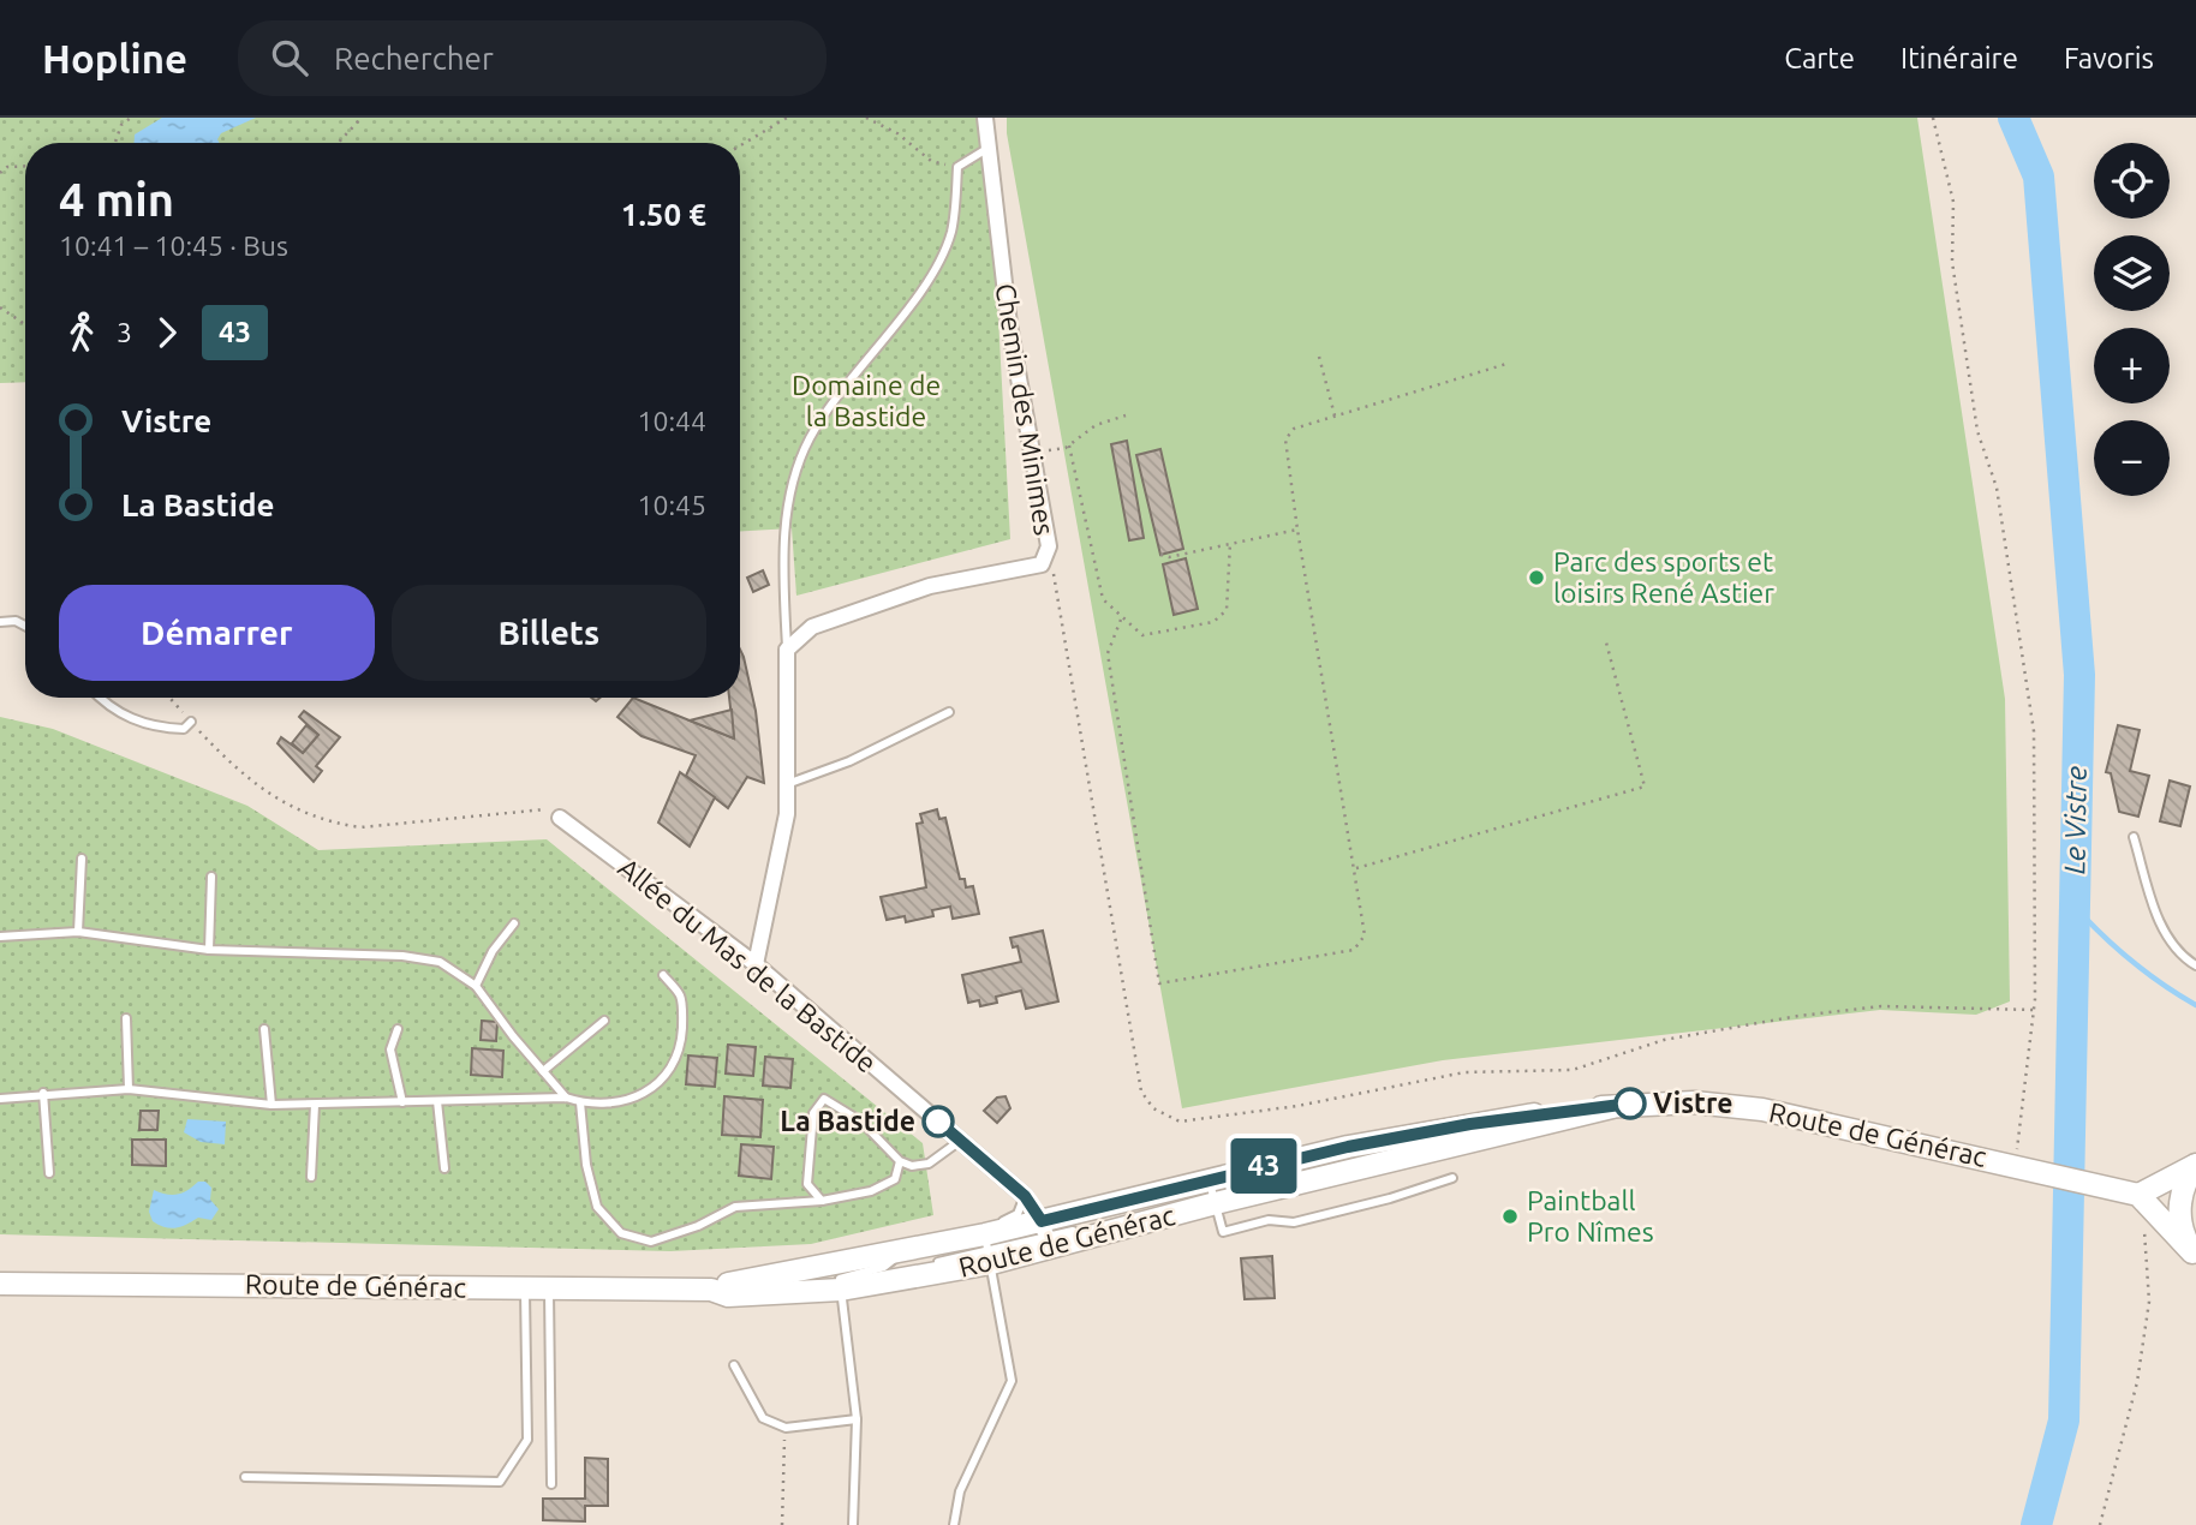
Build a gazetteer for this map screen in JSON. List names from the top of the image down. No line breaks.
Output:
{"streets":{"street":["Chemin des Minimes","Allée du Mas de la Bastide","Route de Générac"]},"crossings":[["Allée du Mas de la Bastide","Route de Générac"]],"water":["Le Vistre"],"parks":["Domaine de la Bastide"],"places":["Parc des sports et loisirs René Astier","Vistre","La Bastide","Paintball Pro Nîmes"],"lines":["bus line 43"],"page":{"header":"Hopline","search":"Rechercher","nav":["Carte","Itinéraire","Favoris"],"on_map":"43","map_buttons":["+","−"],"heading":["4 min","10:41 – 10:45 · Bus","1.50 €"],"legs":["3","43"],"list":[{"name":"Vistre","value":"10:44"},{"name":"La Bastide","value":"10:45"}],"buttons":["Démarrer","Billets"]}}
